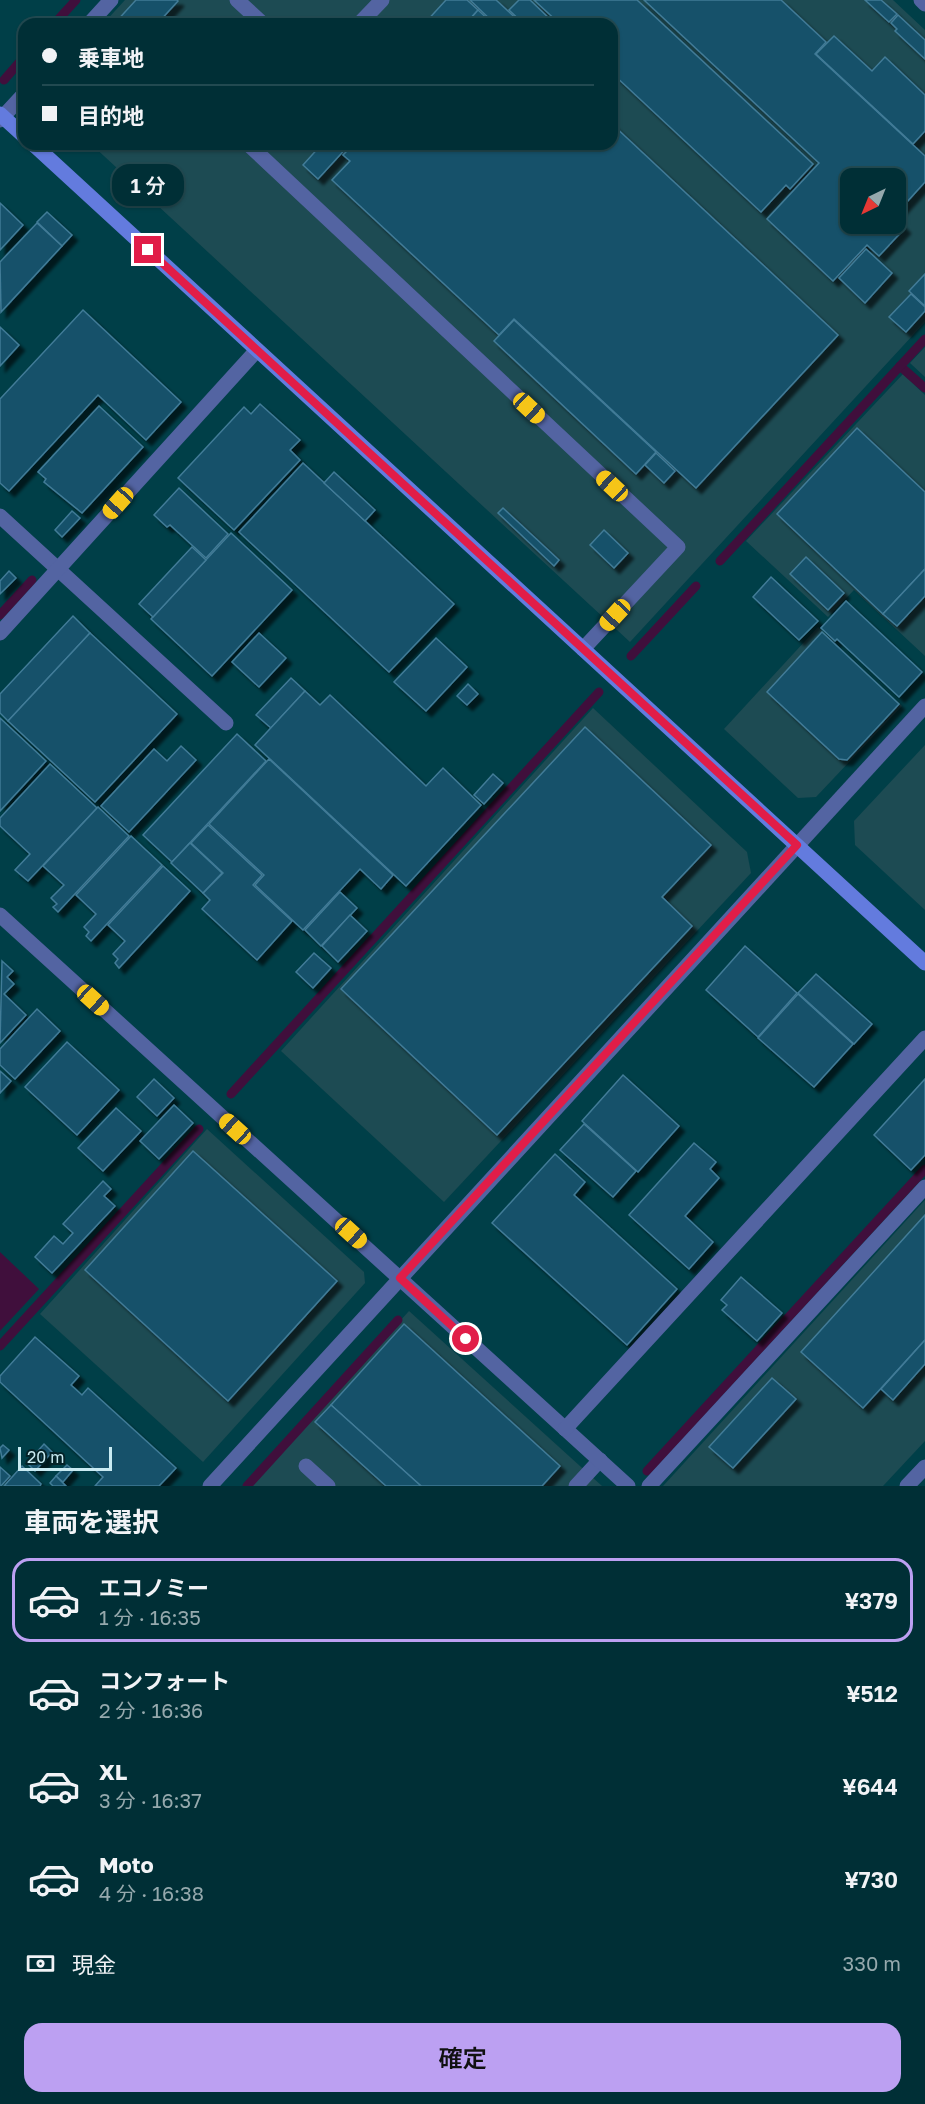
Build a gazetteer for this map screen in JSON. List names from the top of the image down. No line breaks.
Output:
{"scale_bar":"20 m","north":"bottom left","page":{"banner":["乗車地","目的地"],"bubble":"1 分","scale":"20 m","heading":"車両を選択","list":[{"name":"エコノミー","note":"1 分 · 16:35","value":"¥379"},{"name":"コンフォート","note":"2 分 · 16:36","value":"¥512"},{"name":"XL","note":"3 分 · 16:37","value":"¥644"},{"name":"Moto","note":"4 分 · 16:38","value":"¥730"}],"pay":["現金","330 m"],"buttons":"確定"}}
